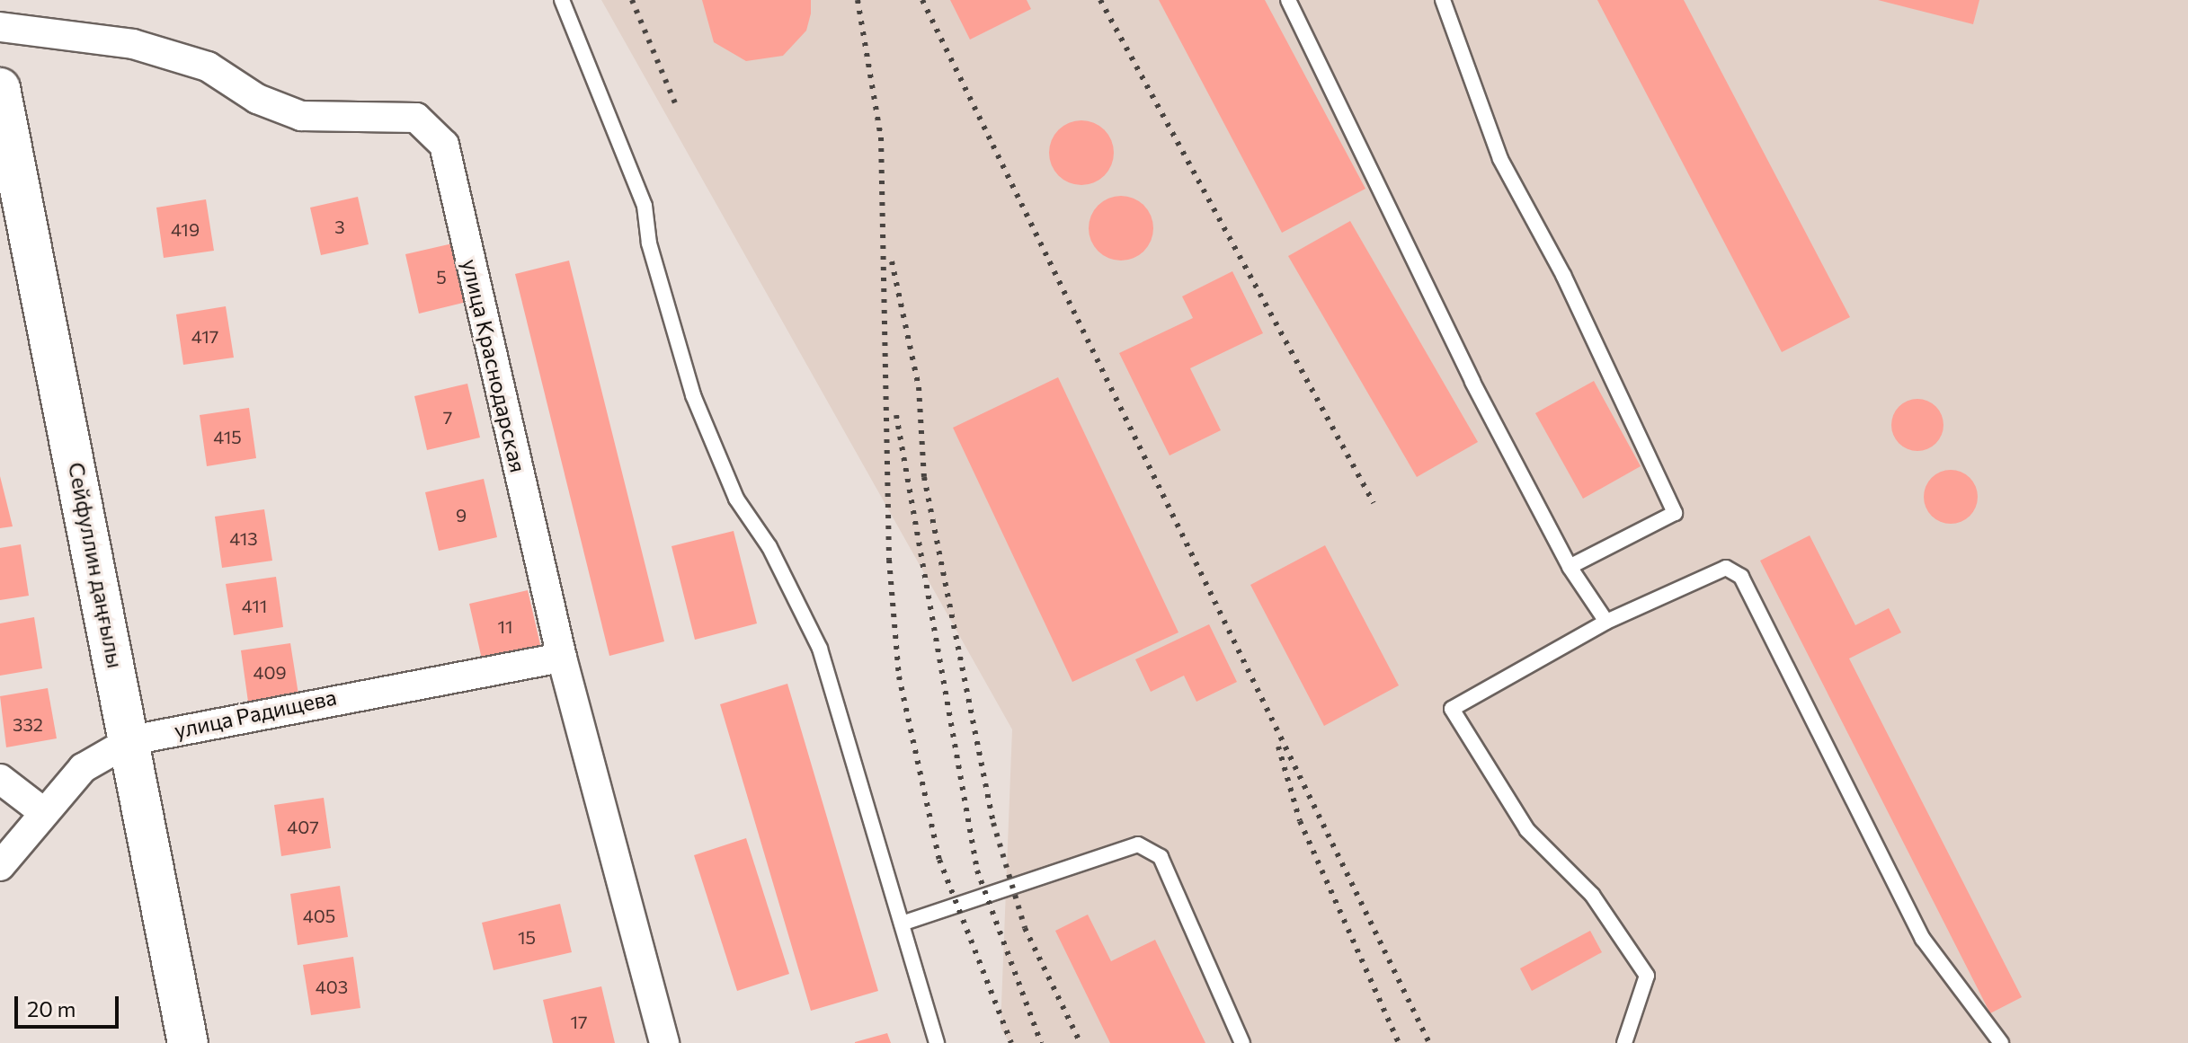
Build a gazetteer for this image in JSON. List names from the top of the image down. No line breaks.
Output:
{"streets":{"main road":["Сейфуллин даңғылы"],"street":["улица Краснодарская","улица Радищева"]},"crossings":[["улица Краснодарская","улица Радищева"],["Сейфуллин даңғылы","улица Радищева"]],"house_numbers":["3","419","5","417","7","415","9","413","411","11","409","332","407","405","15","403","17"],"scale_bar":"20 m"}
